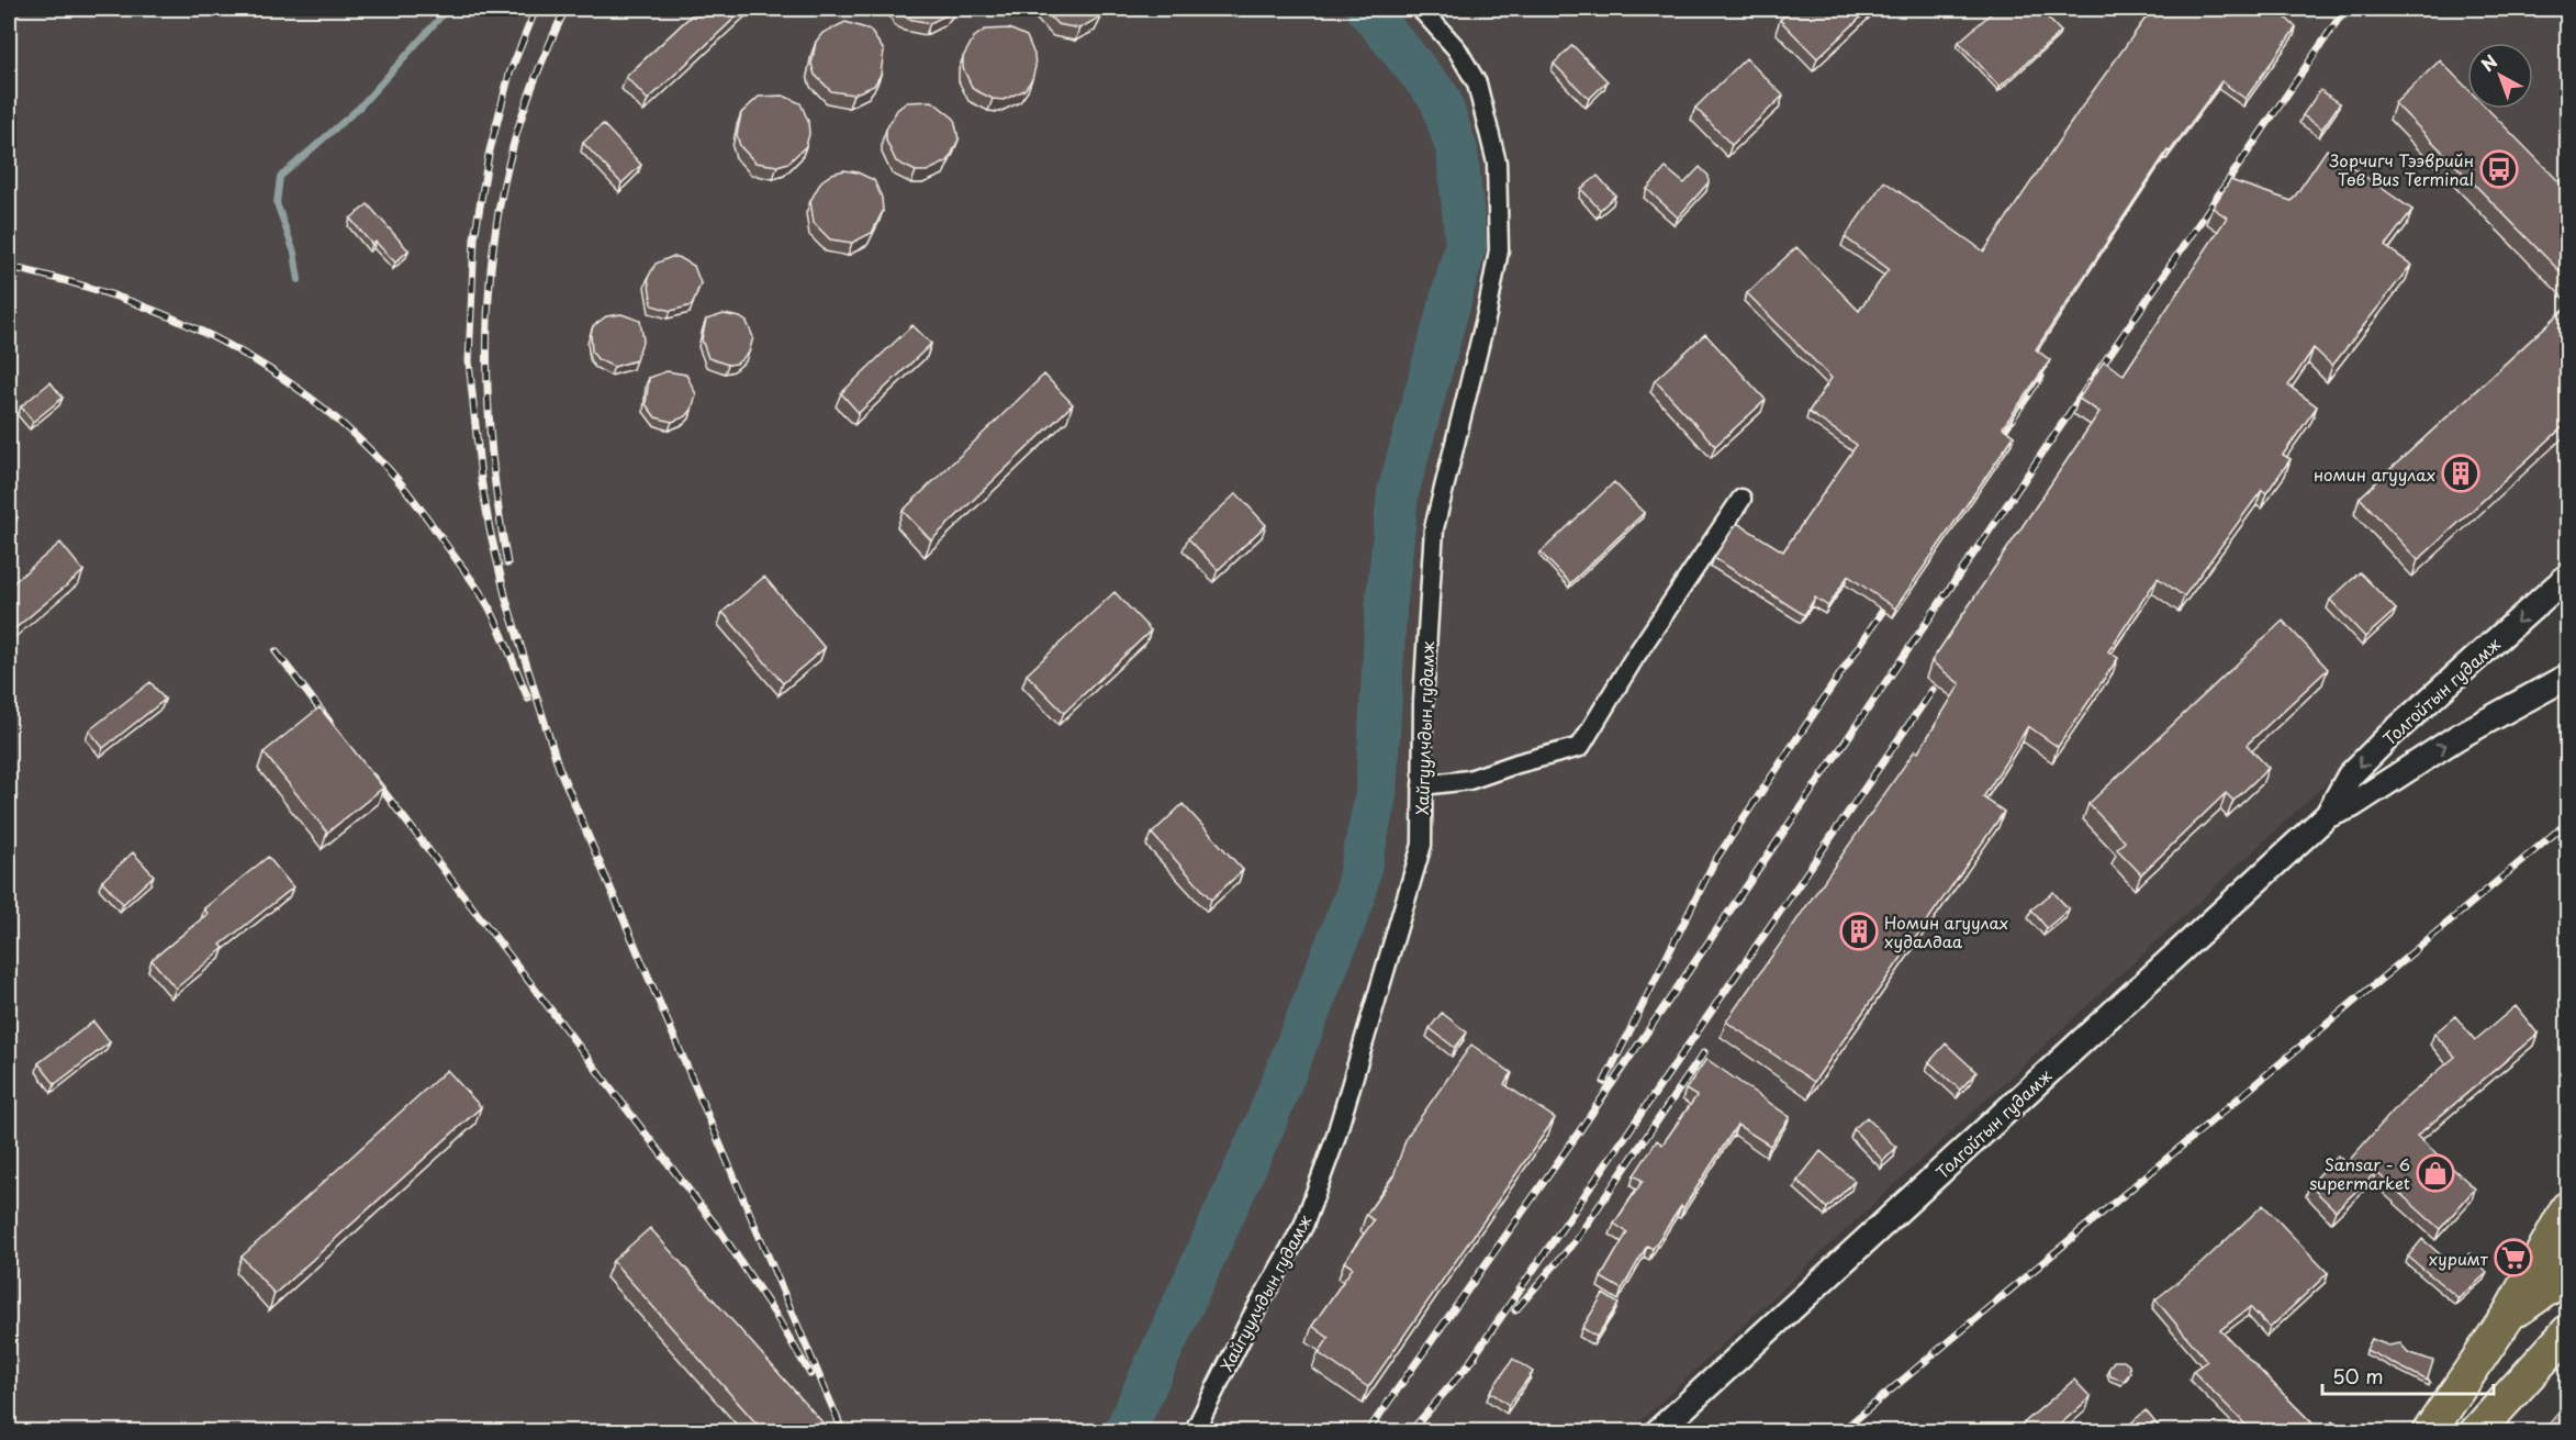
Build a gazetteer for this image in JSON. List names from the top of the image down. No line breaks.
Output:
{"streets":{"main road":["Толгойтын гудамж"],"street":["Хайгуулчдын гудамж"]},"places":{"bus stop":["Зорчигч Тээврийн Төв Bus Terminal"],"building":["номин агуулах","Номин агуулах худалдаа"],"shop":["Sansar - 6 supermarket"],"supermarket":["хуримт"]},"scale_bar":"50 m","north":"top left"}
